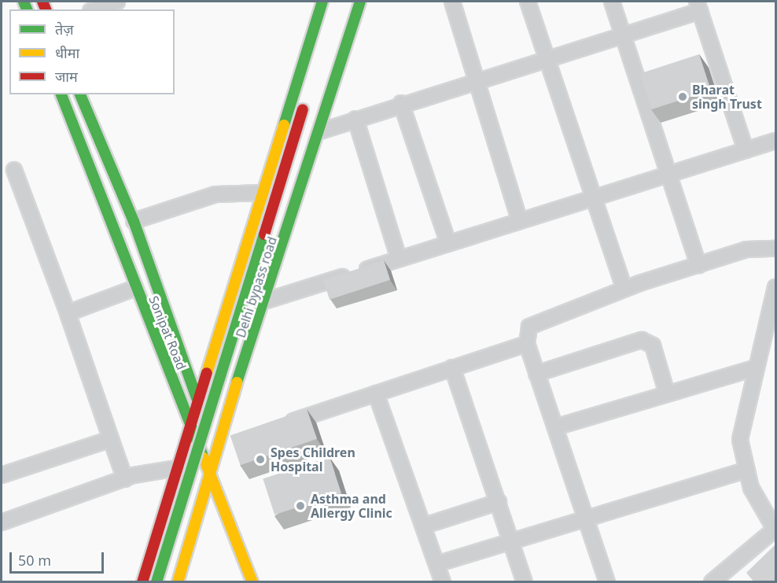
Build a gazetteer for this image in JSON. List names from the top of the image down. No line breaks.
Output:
{"streets":{"main road":["Delhi bypass road","Sonipat Road"]},"crossings":[["Delhi bypass road","Sonipat Road"]],"places":["Bharat singh Trust","Spes Children Hospital","Asthma and Allergy Clinic"],"legend":["तेज़","धीमा","जाम"],"scale_bar":"50 m"}
